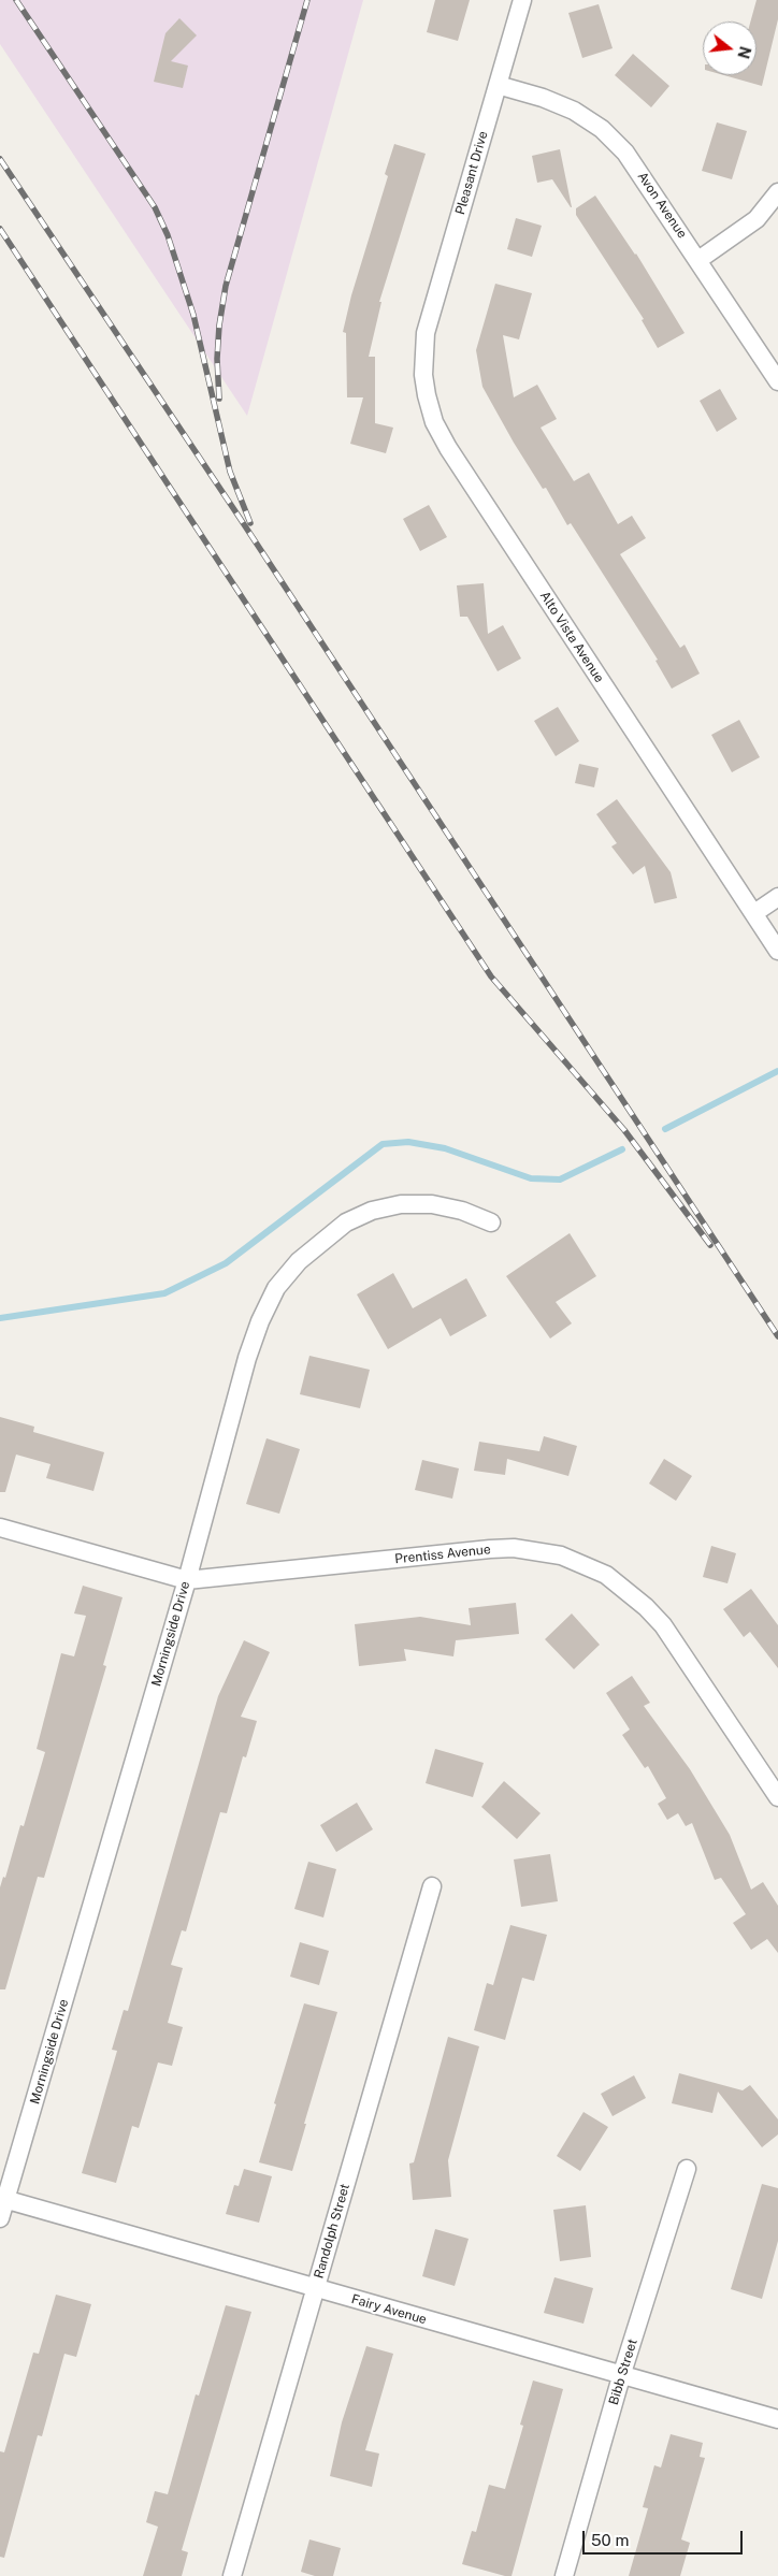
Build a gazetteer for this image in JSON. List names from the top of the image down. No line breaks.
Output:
{"streets":{"street":["Pleasant Drive","Avon Avenue","Alto Vista Avenue","Prentiss Avenue","Morningside Drive","Randolph Street","Fairy Avenue","Bibb Street"]},"crossings":[["Pleasant Drive","Avon Avenue"],["Pleasant Drive","Alto Vista Avenue"],["Prentiss Avenue","Morningside Drive"],["Morningside Drive","Fairy Avenue"],["Randolph Street","Fairy Avenue"],["Fairy Avenue","Bibb Street"]],"scale_bar":"50 m","north":"right"}
